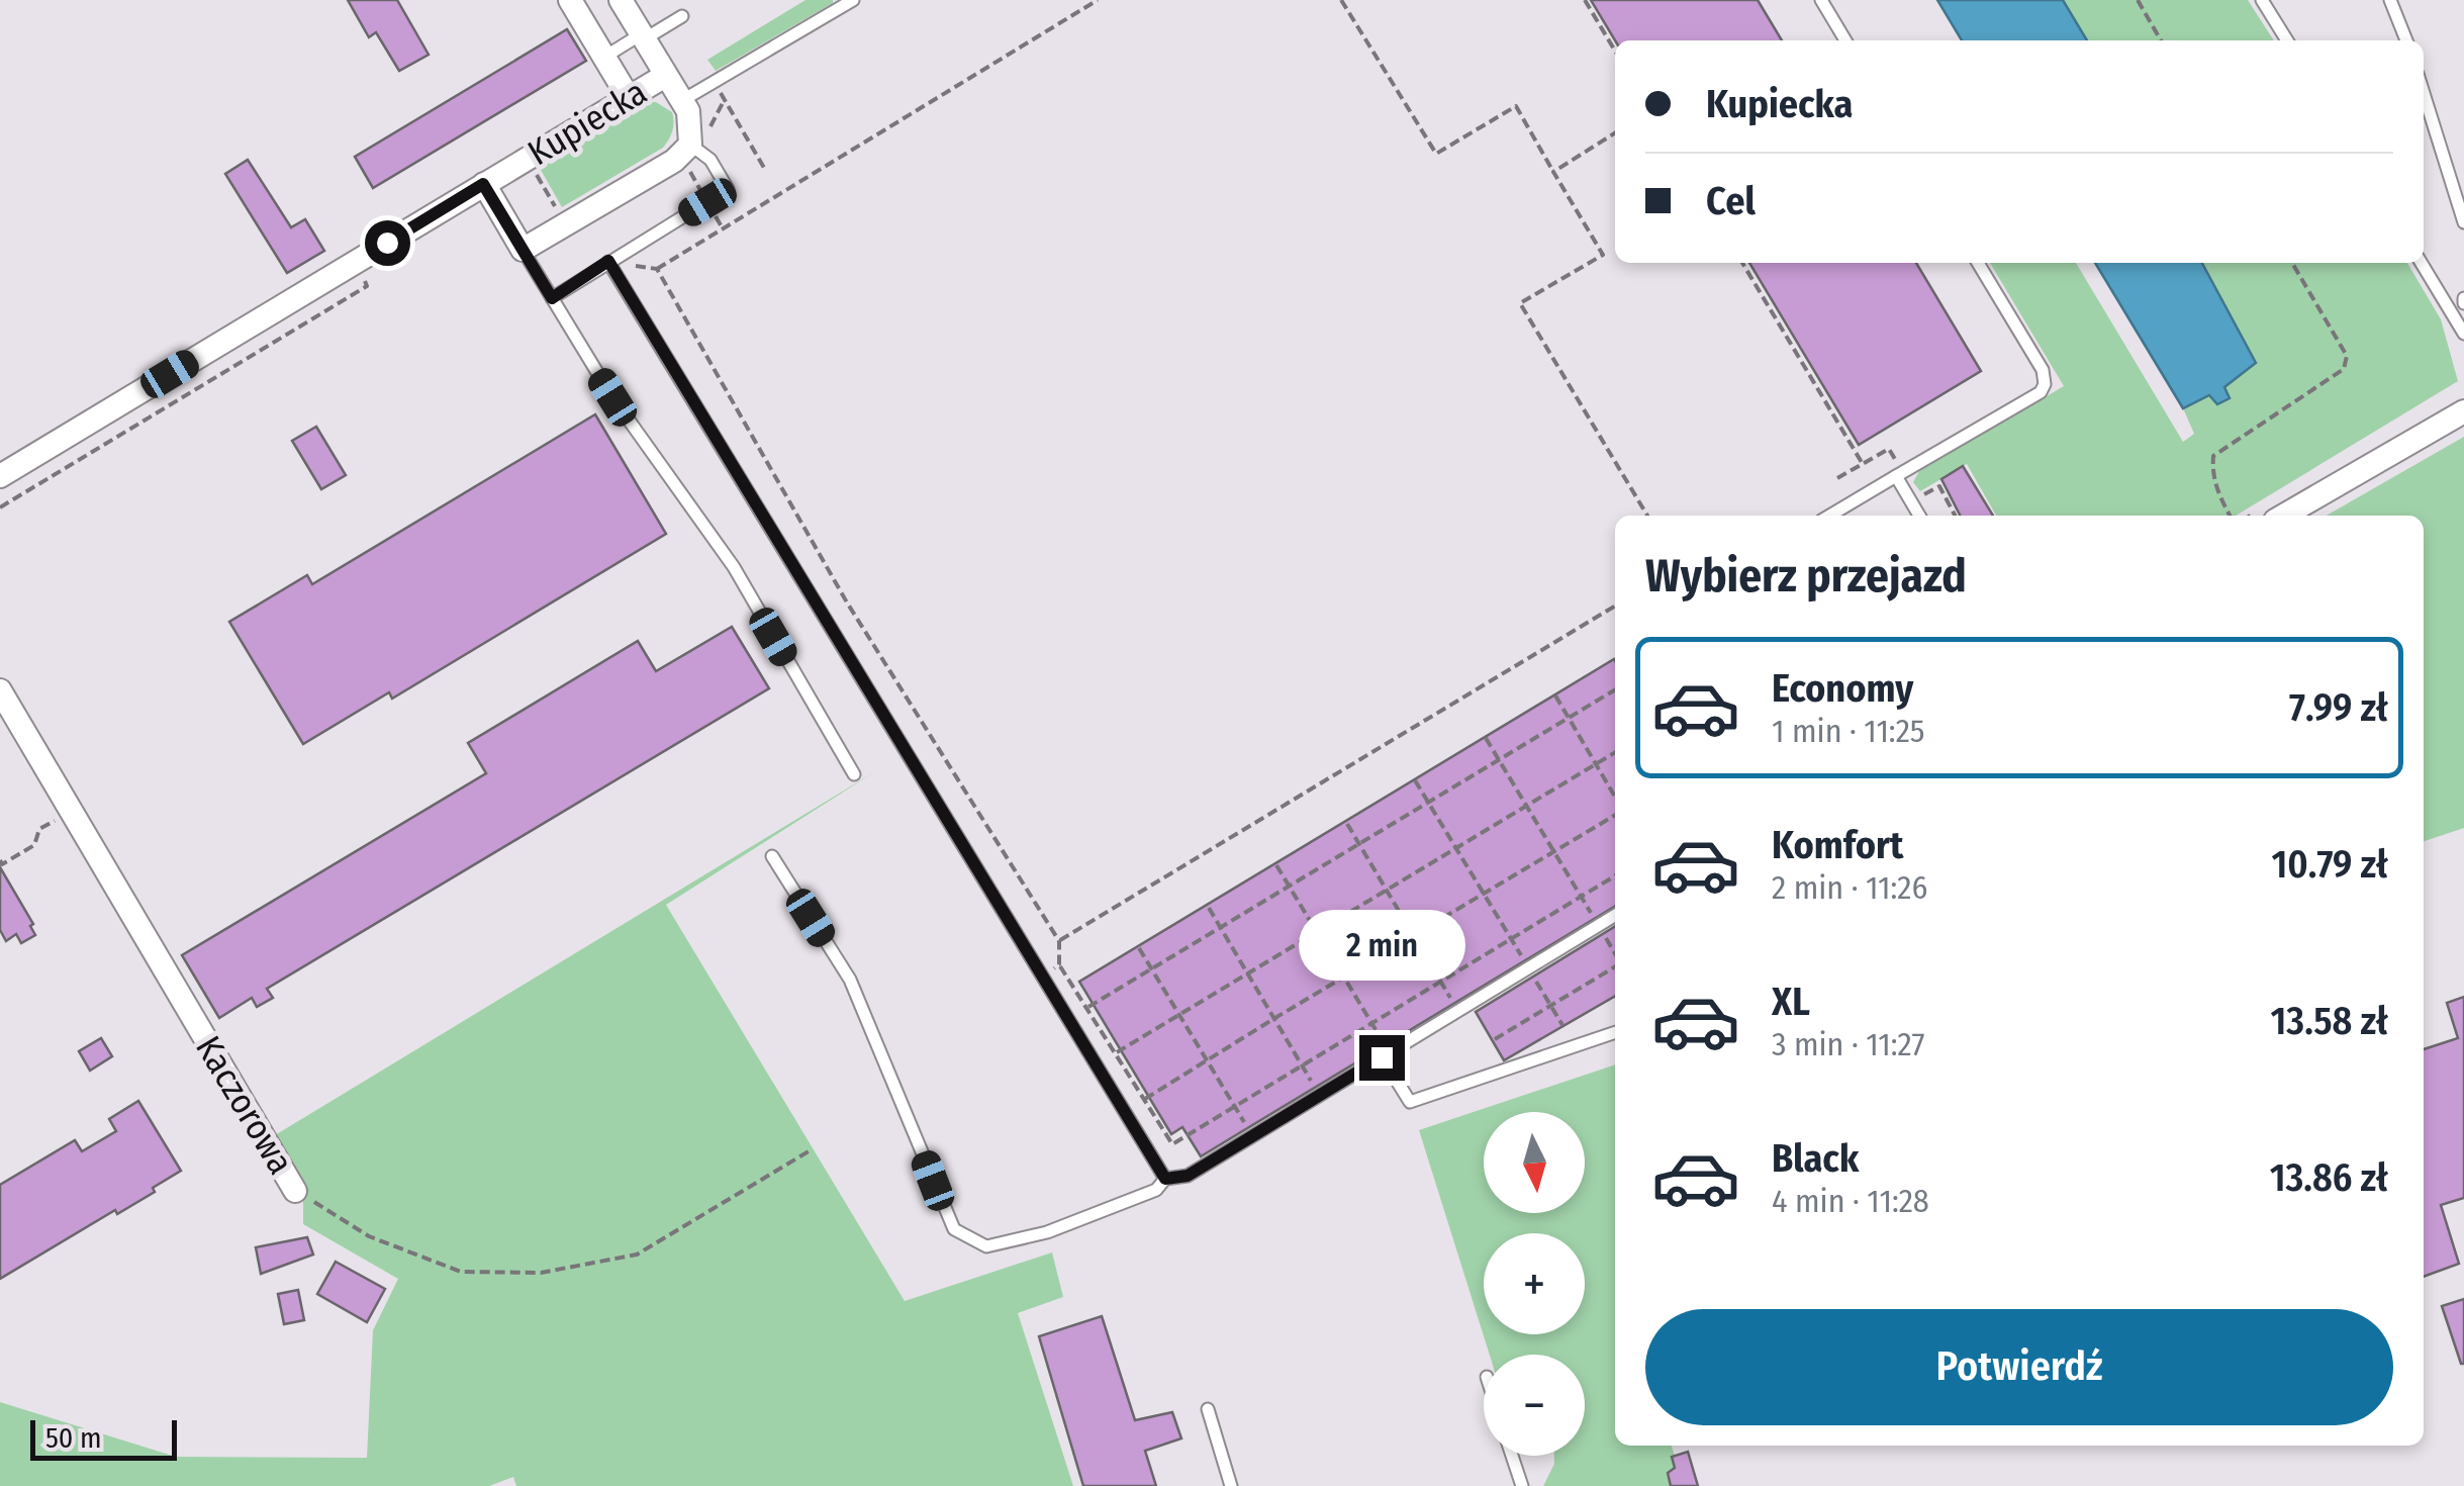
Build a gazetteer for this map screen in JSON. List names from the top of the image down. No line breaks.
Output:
{"streets":{"street":["Kupiecka","Kaczorowa"]},"scale_bar":"50 m","north":"bottom","page":{"banner":["Kupiecka","Cel"],"heading":"Wybierz przejazd","list":[{"name":"Economy","note":"1 min · 11:25","value":"7.99 zł"},{"name":"Komfort","note":"2 min · 11:26","value":"10.79 zł"},{"name":"XL","note":"3 min · 11:27","value":"13.58 zł"},{"name":"Black","note":"4 min · 11:28","value":"13.86 zł"}],"bubble":"2 min","map_buttons":["+","−"],"buttons":"Potwierdź","scale":"50 m"}}
